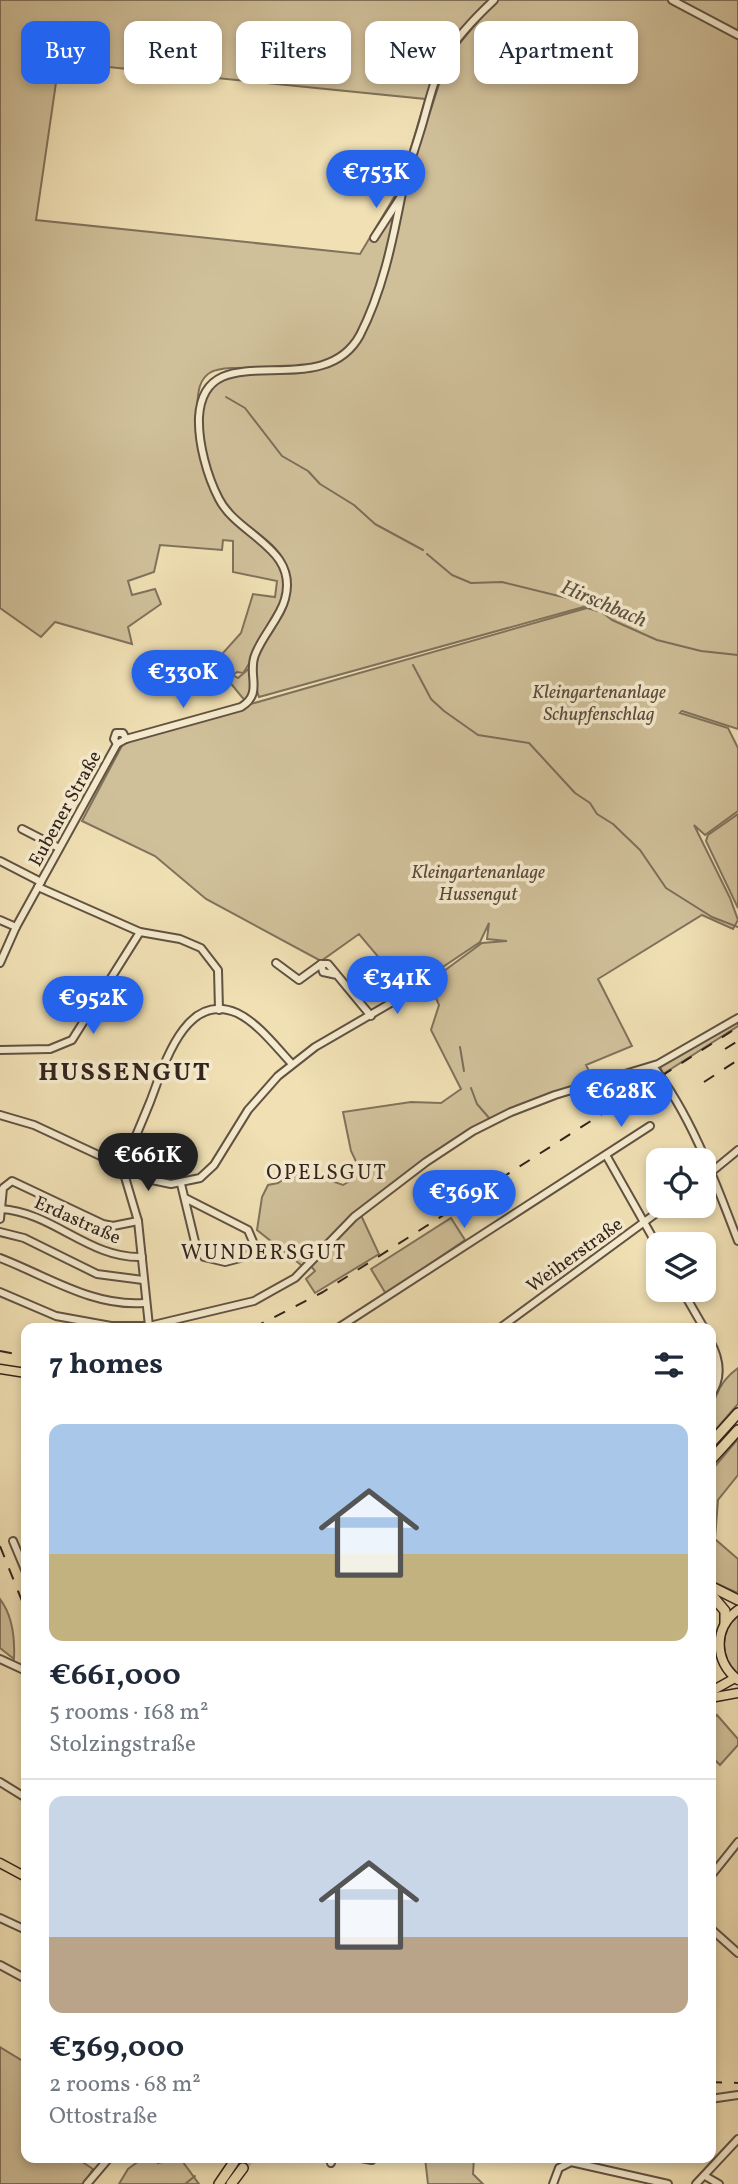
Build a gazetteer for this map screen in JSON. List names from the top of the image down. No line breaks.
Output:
{"streets":{"street":["Eubener Straße","Erdastraße","Weiherstraße"]},"districts":["HUSSENGUT","OPELSGUT","WUNDERSGUT"],"water":["Hirschbach"],"parks":["Kleingartenanlage Schupfenschlag","Kleingartenanlage Hussengut"],"page":{"chip":["Buy","Rent","Filters","New","Apartment"],"price":["€753K","€330K","€341K","€952K","€628K","€661K","€369K"],"heading":"7 homes","list":[{"name":"€661,000","note":"5 rooms · 168 m² · Stolzingstraße"},{"name":"€369,000","note":"2 rooms · 68 m² · Ottostraße"}]}}
